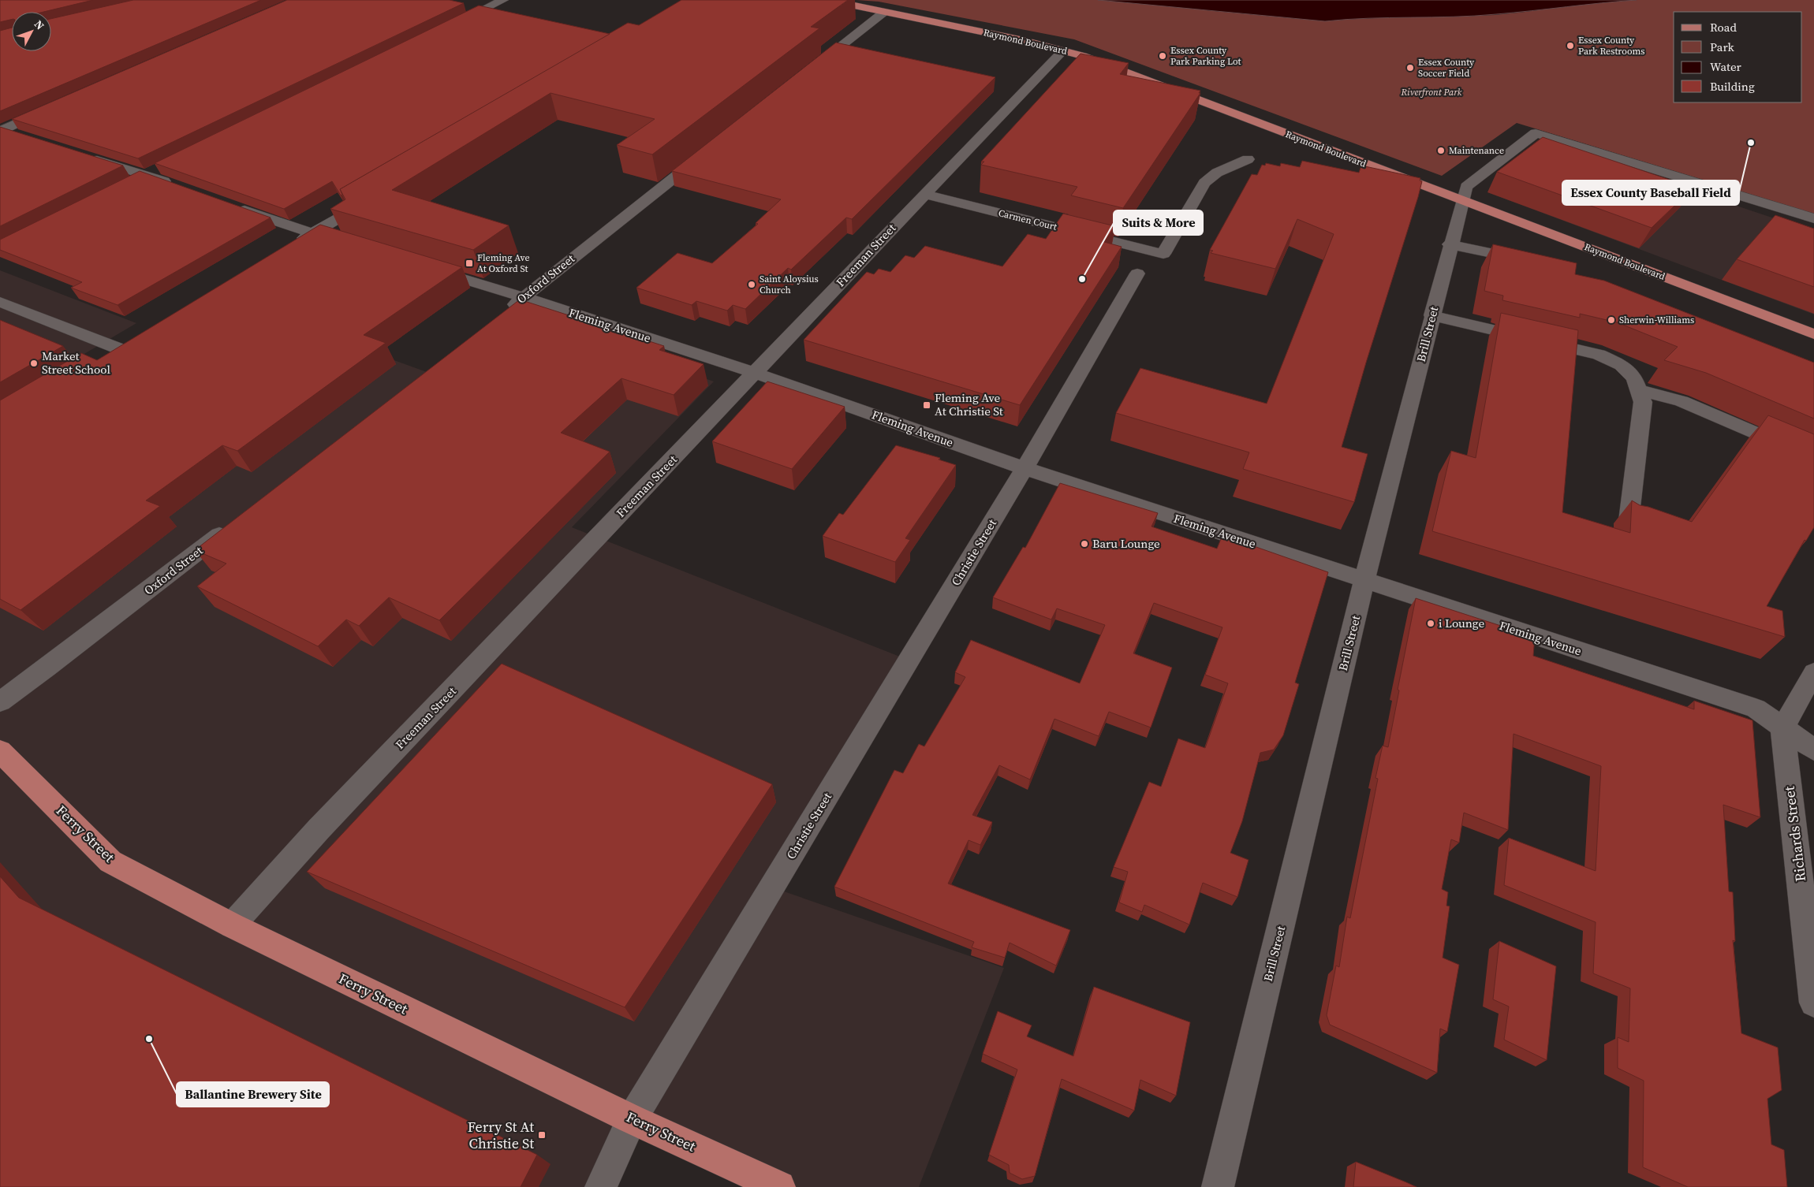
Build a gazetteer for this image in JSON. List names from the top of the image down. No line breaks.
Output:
{"streets":{"main road":["Raymond Boulevard","Ferry Street"],"street":["Carmen Court","Freeman Street","Oxford Street","Fleming Avenue","Brill Street","Christie Street","Richards Street"]},"crossings":[["Raymond Boulevard","Freeman Street"],["Raymond Boulevard","Brill Street"],["Carmen Court","Freeman Street"],["Freeman Street","Fleming Avenue"],["Freeman Street","Ferry Street"],["Oxford Street","Fleming Avenue"],["Fleming Avenue","Brill Street"],["Fleming Avenue","Christie Street"],["Fleming Avenue","Richards Street"],["Christie Street","Ferry Street"]],"parks":["Riverfront Park"],"places":{"other":["Essex County Park Restrooms","Essex County Park Parking Lot","Essex County Soccer Field","Essex County Baseball Field","Maintenance","Suits & More","Saint Aloysius Church","Sherwin-Williams","Market Street School","Baru Lounge","i Lounge","Ballantine Brewery Site"],"transit":["Fleming Ave At Oxford St","Fleming Ave At Christie St","Ferry St At Christie St"]},"legend":["Road","Park","Water","Building"],"north":"top right"}
